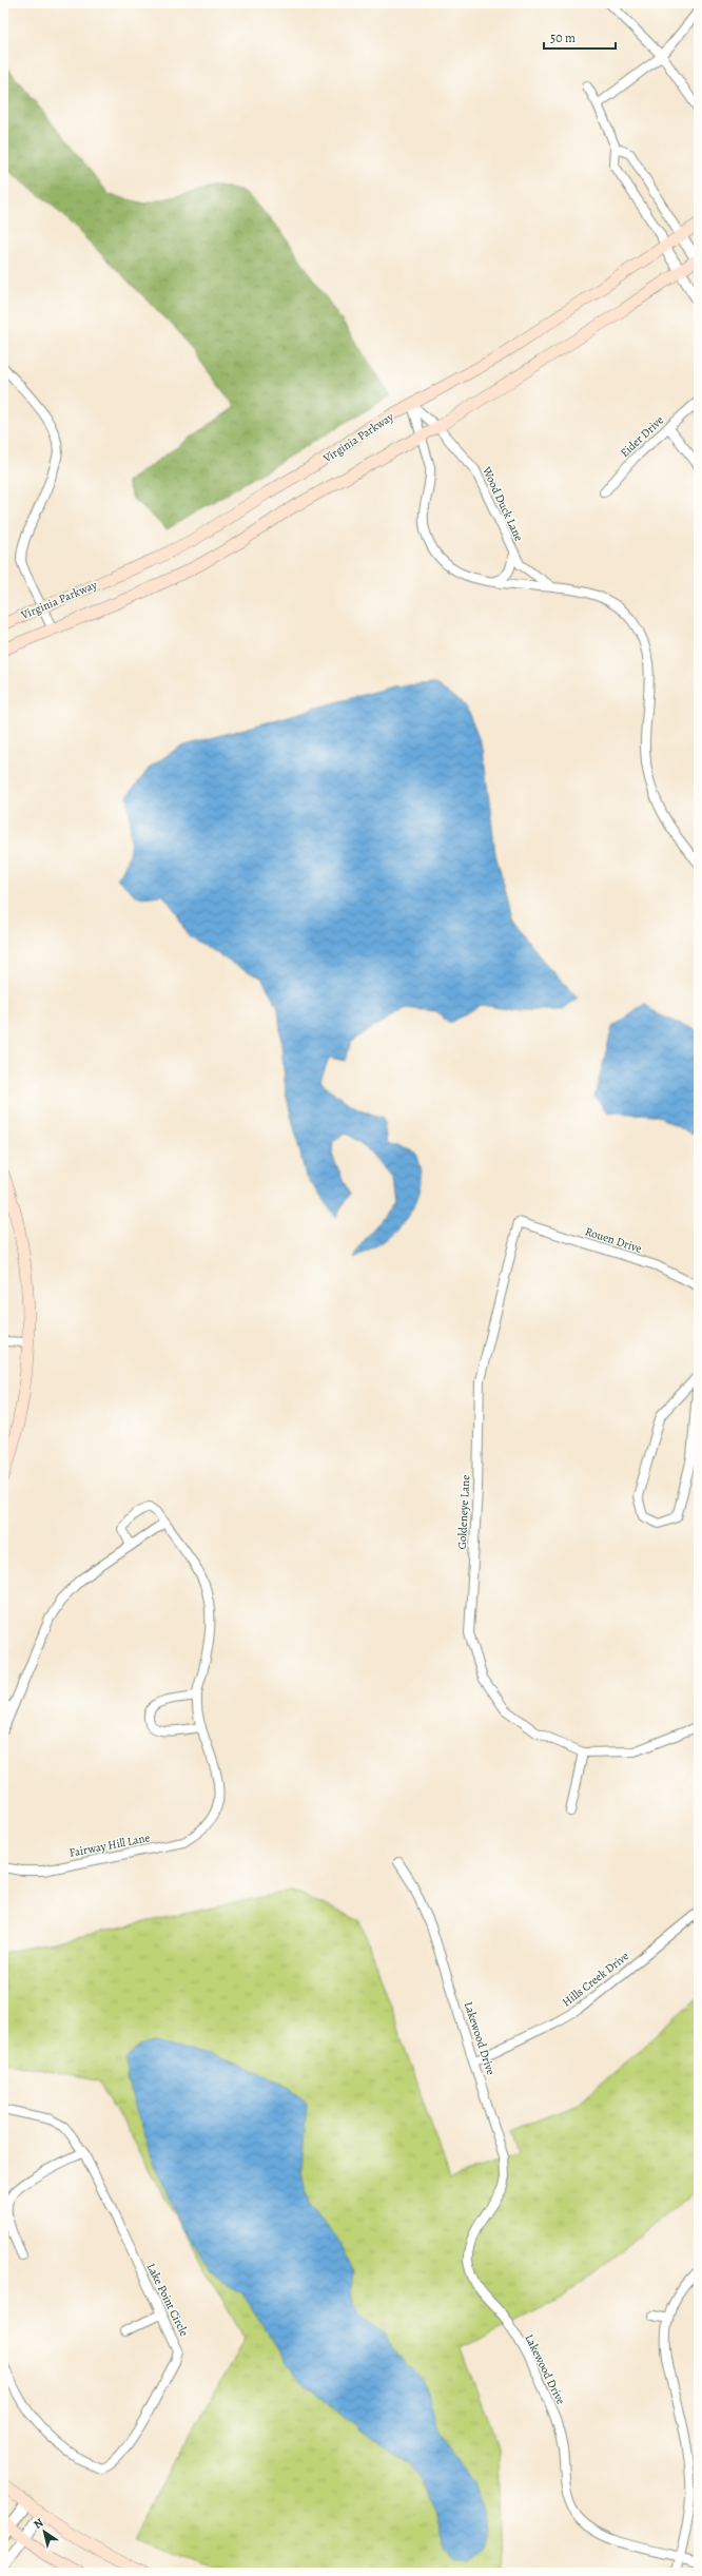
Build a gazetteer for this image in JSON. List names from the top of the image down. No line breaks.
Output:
{"streets":{"main road":["Virginia Parkway"],"street":["Eider Drive","Wood Duck Lane","Rouen Drive","Goldeneye Lane","Fairway Hill Lane","Hills Creek Drive","Lakewood Drive","Lake Point Circle"]},"crossings":[["Virginia Parkway","Wood Duck Lane"],["Rouen Drive","Goldeneye Lane"],["Hills Creek Drive","Lakewood Drive"]],"scale_bar":"50 m","north":"top left"}
